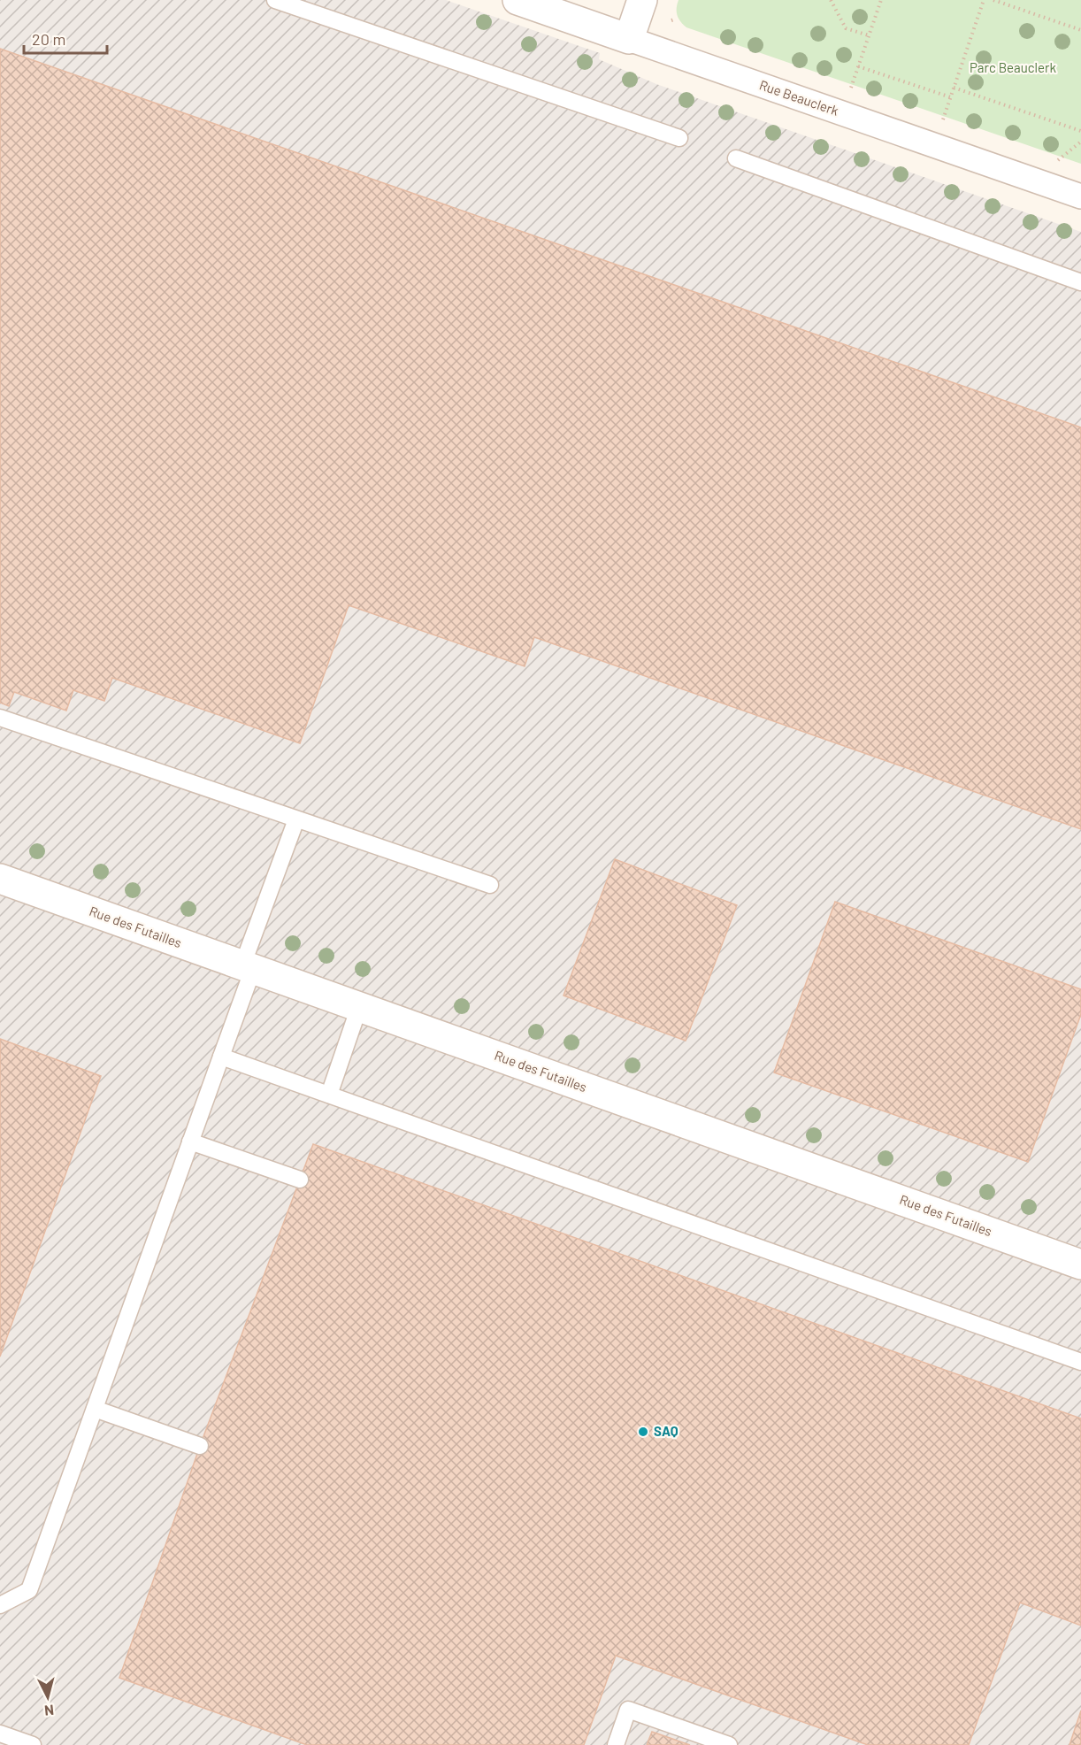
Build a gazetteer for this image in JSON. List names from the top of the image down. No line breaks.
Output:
{"streets":{"street":["Rue Beauclerk","Rue des Futailles"]},"parks":["Parc Beauclerk"],"places":["SAQ"],"scale_bar":"20 m","north":"bottom"}
